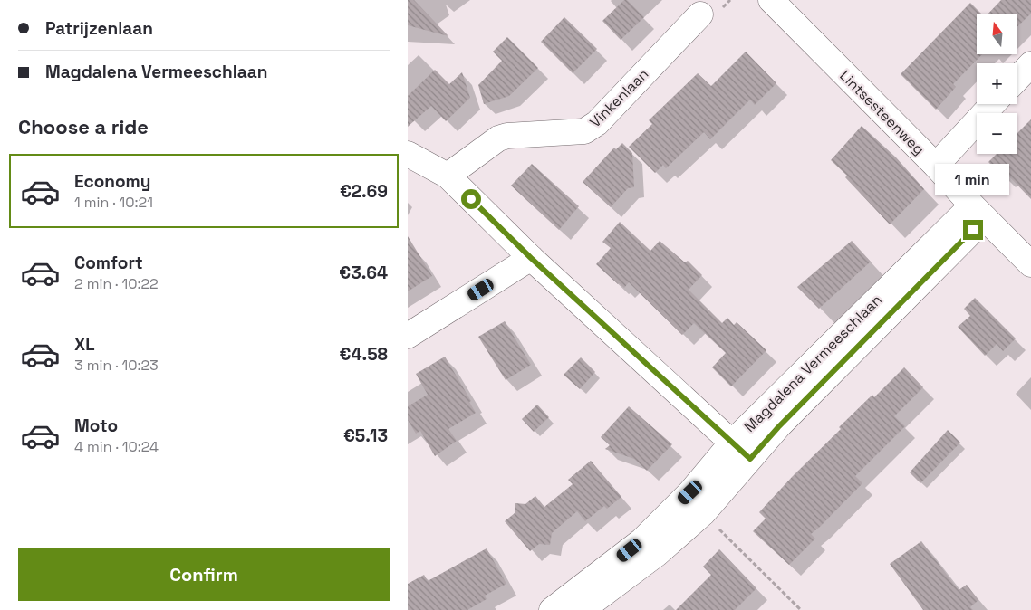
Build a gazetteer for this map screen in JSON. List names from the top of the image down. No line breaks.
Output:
{"streets":{"street":["Vinkenlaan","Lintsesteenweg","Magdalena Vermeeschlaan"]},"crossings":[["Lintsesteenweg","Magdalena Vermeeschlaan"]],"north":"top","page":{"banner":["Patrijzenlaan","Magdalena Vermeeschlaan"],"map_buttons":["+","−"],"heading":"Choose a ride","list":[{"name":"Economy","note":"1 min · 10:21","value":"€2.69"},{"name":"Comfort","note":"2 min · 10:22","value":"€3.64"},{"name":"XL","note":"3 min · 10:23","value":"€4.58"},{"name":"Moto","note":"4 min · 10:24","value":"€5.13"}],"bubble":"1 min","buttons":"Confirm"}}
